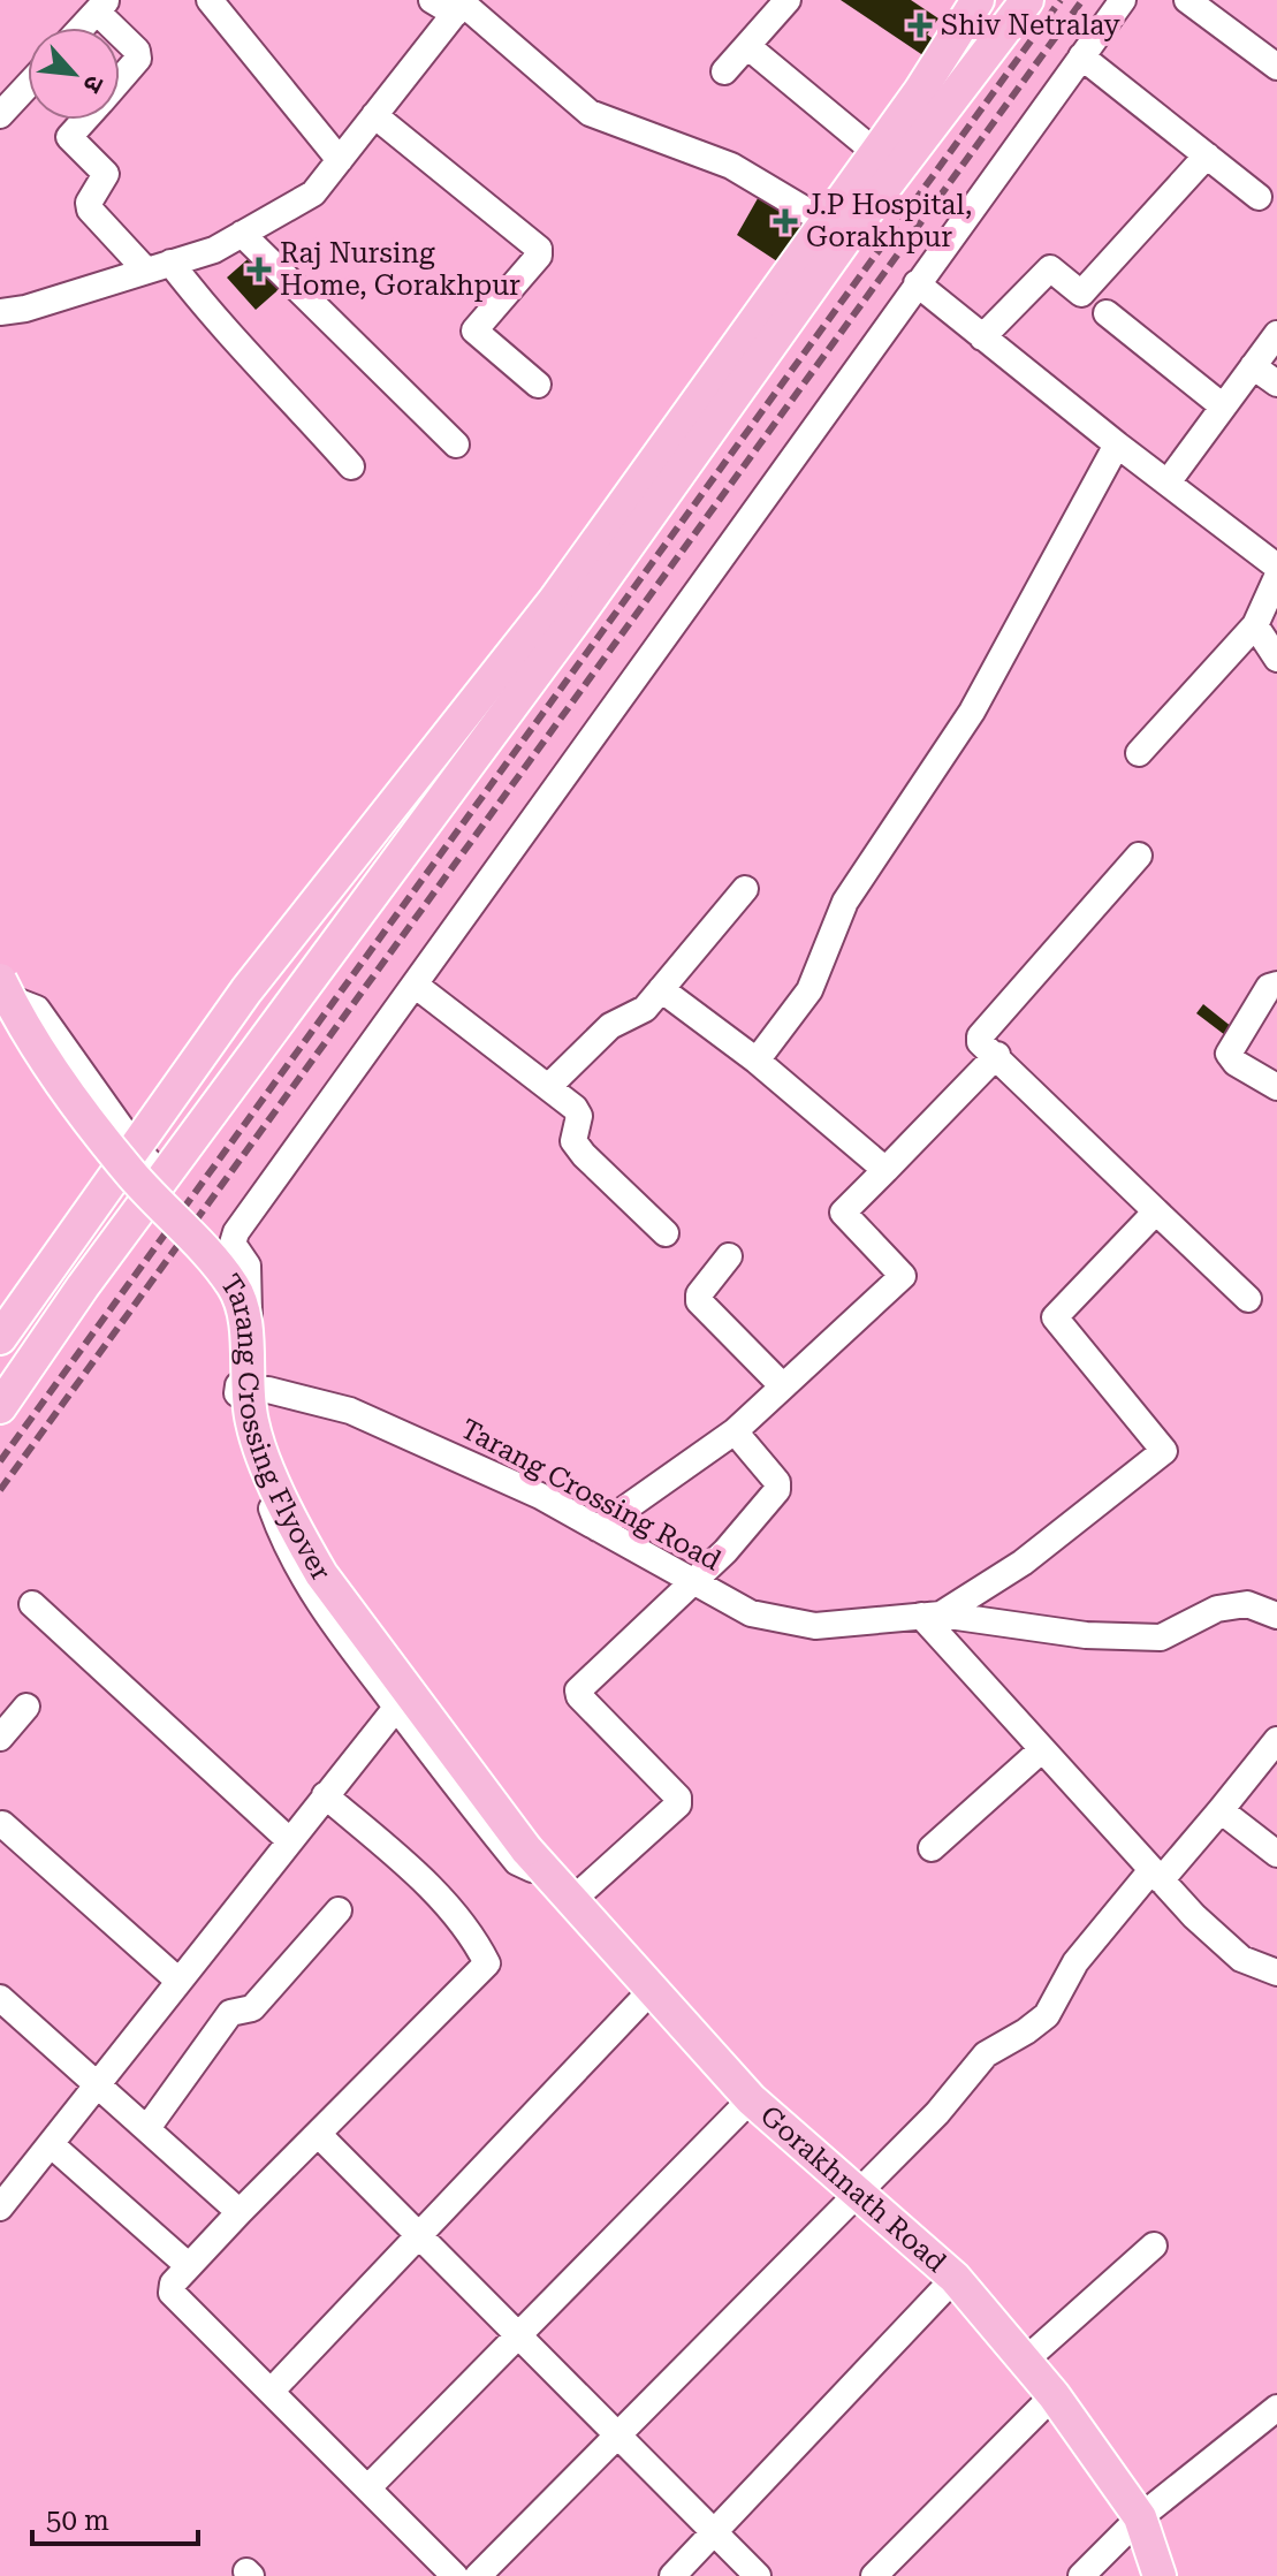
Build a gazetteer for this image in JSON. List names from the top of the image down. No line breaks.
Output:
{"streets":{"main road":["Tarang Crossing Flyover","Gorakhnath Road"],"street":["Tarang Crossing Road"]},"crossings":[["Tarang Crossing Flyover","Gorakhnath Road"]],"places":{"health":["Shiv Netralay","J.P Hospital, Gorakhpur","Raj Nursing Home, Gorakhpur"]},"scale_bar":"50 m","north":"bottom right"}
